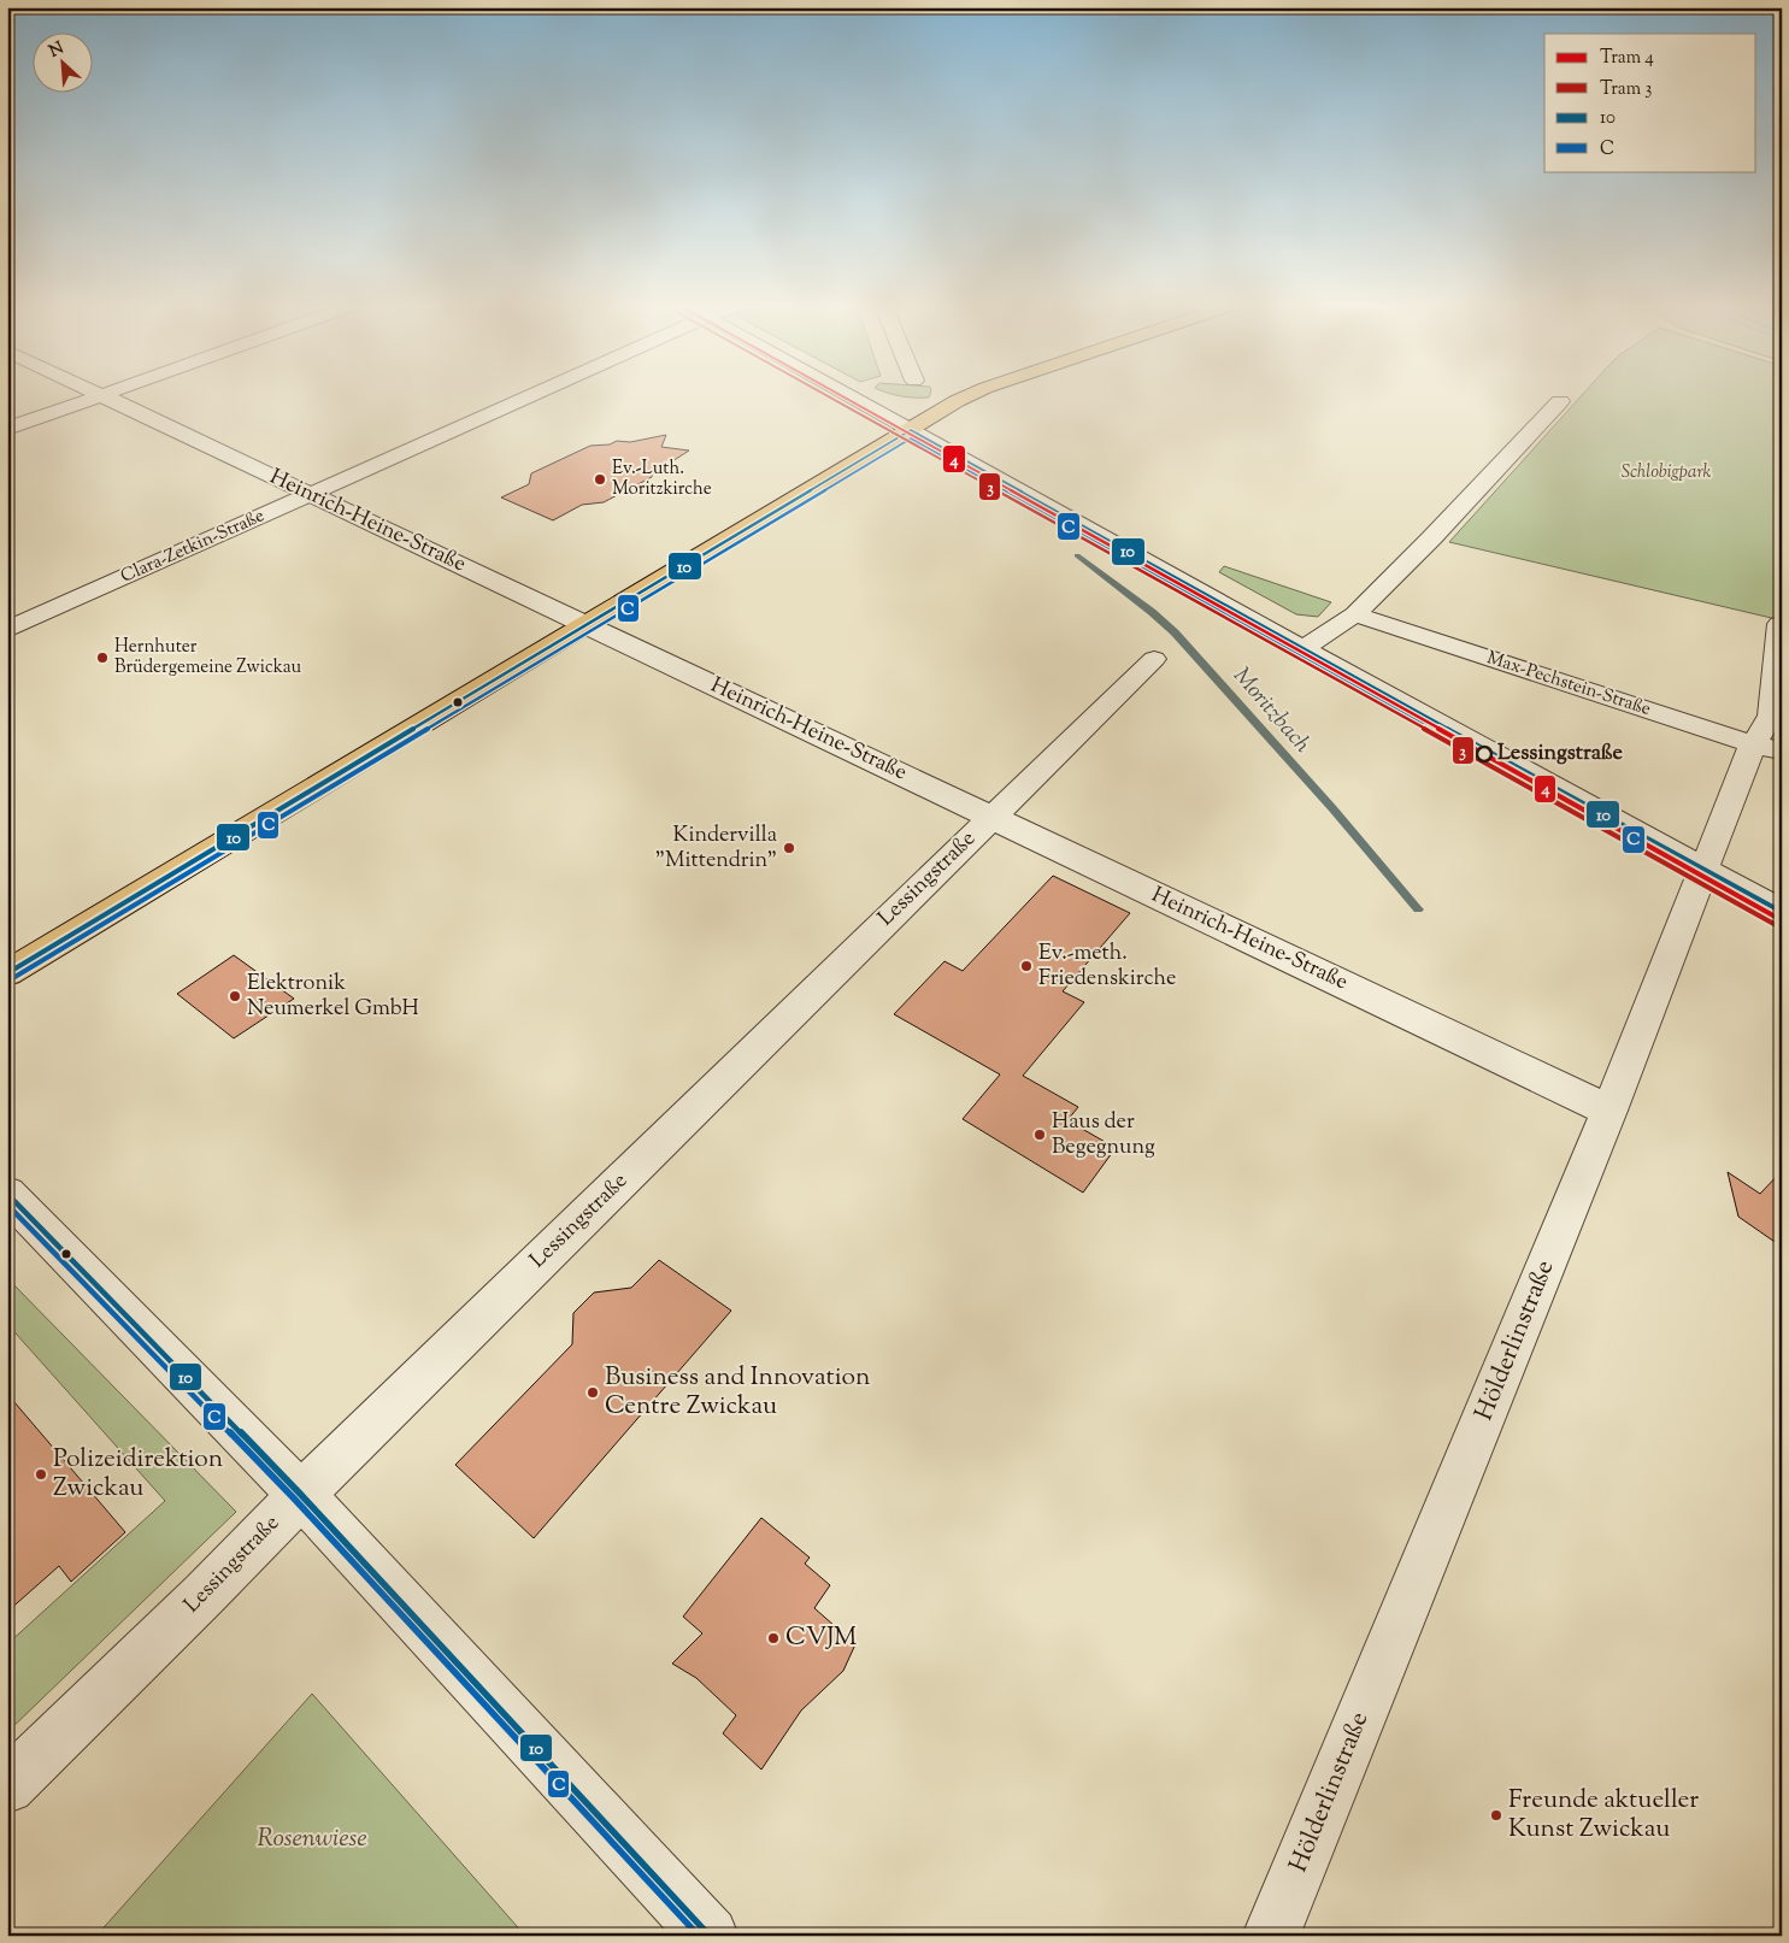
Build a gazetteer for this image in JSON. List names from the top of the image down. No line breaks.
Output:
{"streets":{"street":["Heinrich-Heine-Straße","Clara-Zetkin-Straße","Max-Pechstein-Straße","Lessingstraße","Hölderlinstraße"]},"crossings":[["Heinrich-Heine-Straße","Clara-Zetkin-Straße"],["Heinrich-Heine-Straße","Lessingstraße"],["Heinrich-Heine-Straße","Hölderlinstraße"],["Max-Pechstein-Straße","Hölderlinstraße"]],"water":["Moritzbach"],"parks":["Schlobigpark","Rosenwiese"],"places":["Ev.-Luth. Moritzkirche","Hernhuter Brüdergemeine Zwickau","Lessingstraße","Kindervilla \"Mittendrin\"","Ev.-meth. Friedenskirche","Elektronik Neumerkel GmbH","Haus der Begegnung","Business and Innovation Centre Zwickau","Polizeidirektion Zwickau","CVJM","Freunde aktueller Kunst Zwickau"],"lines":["tram line 4","tram line 3","transit line 10","transit line C"],"legend":["Tram 4","Tram 3","10","C"],"north":"top left"}
